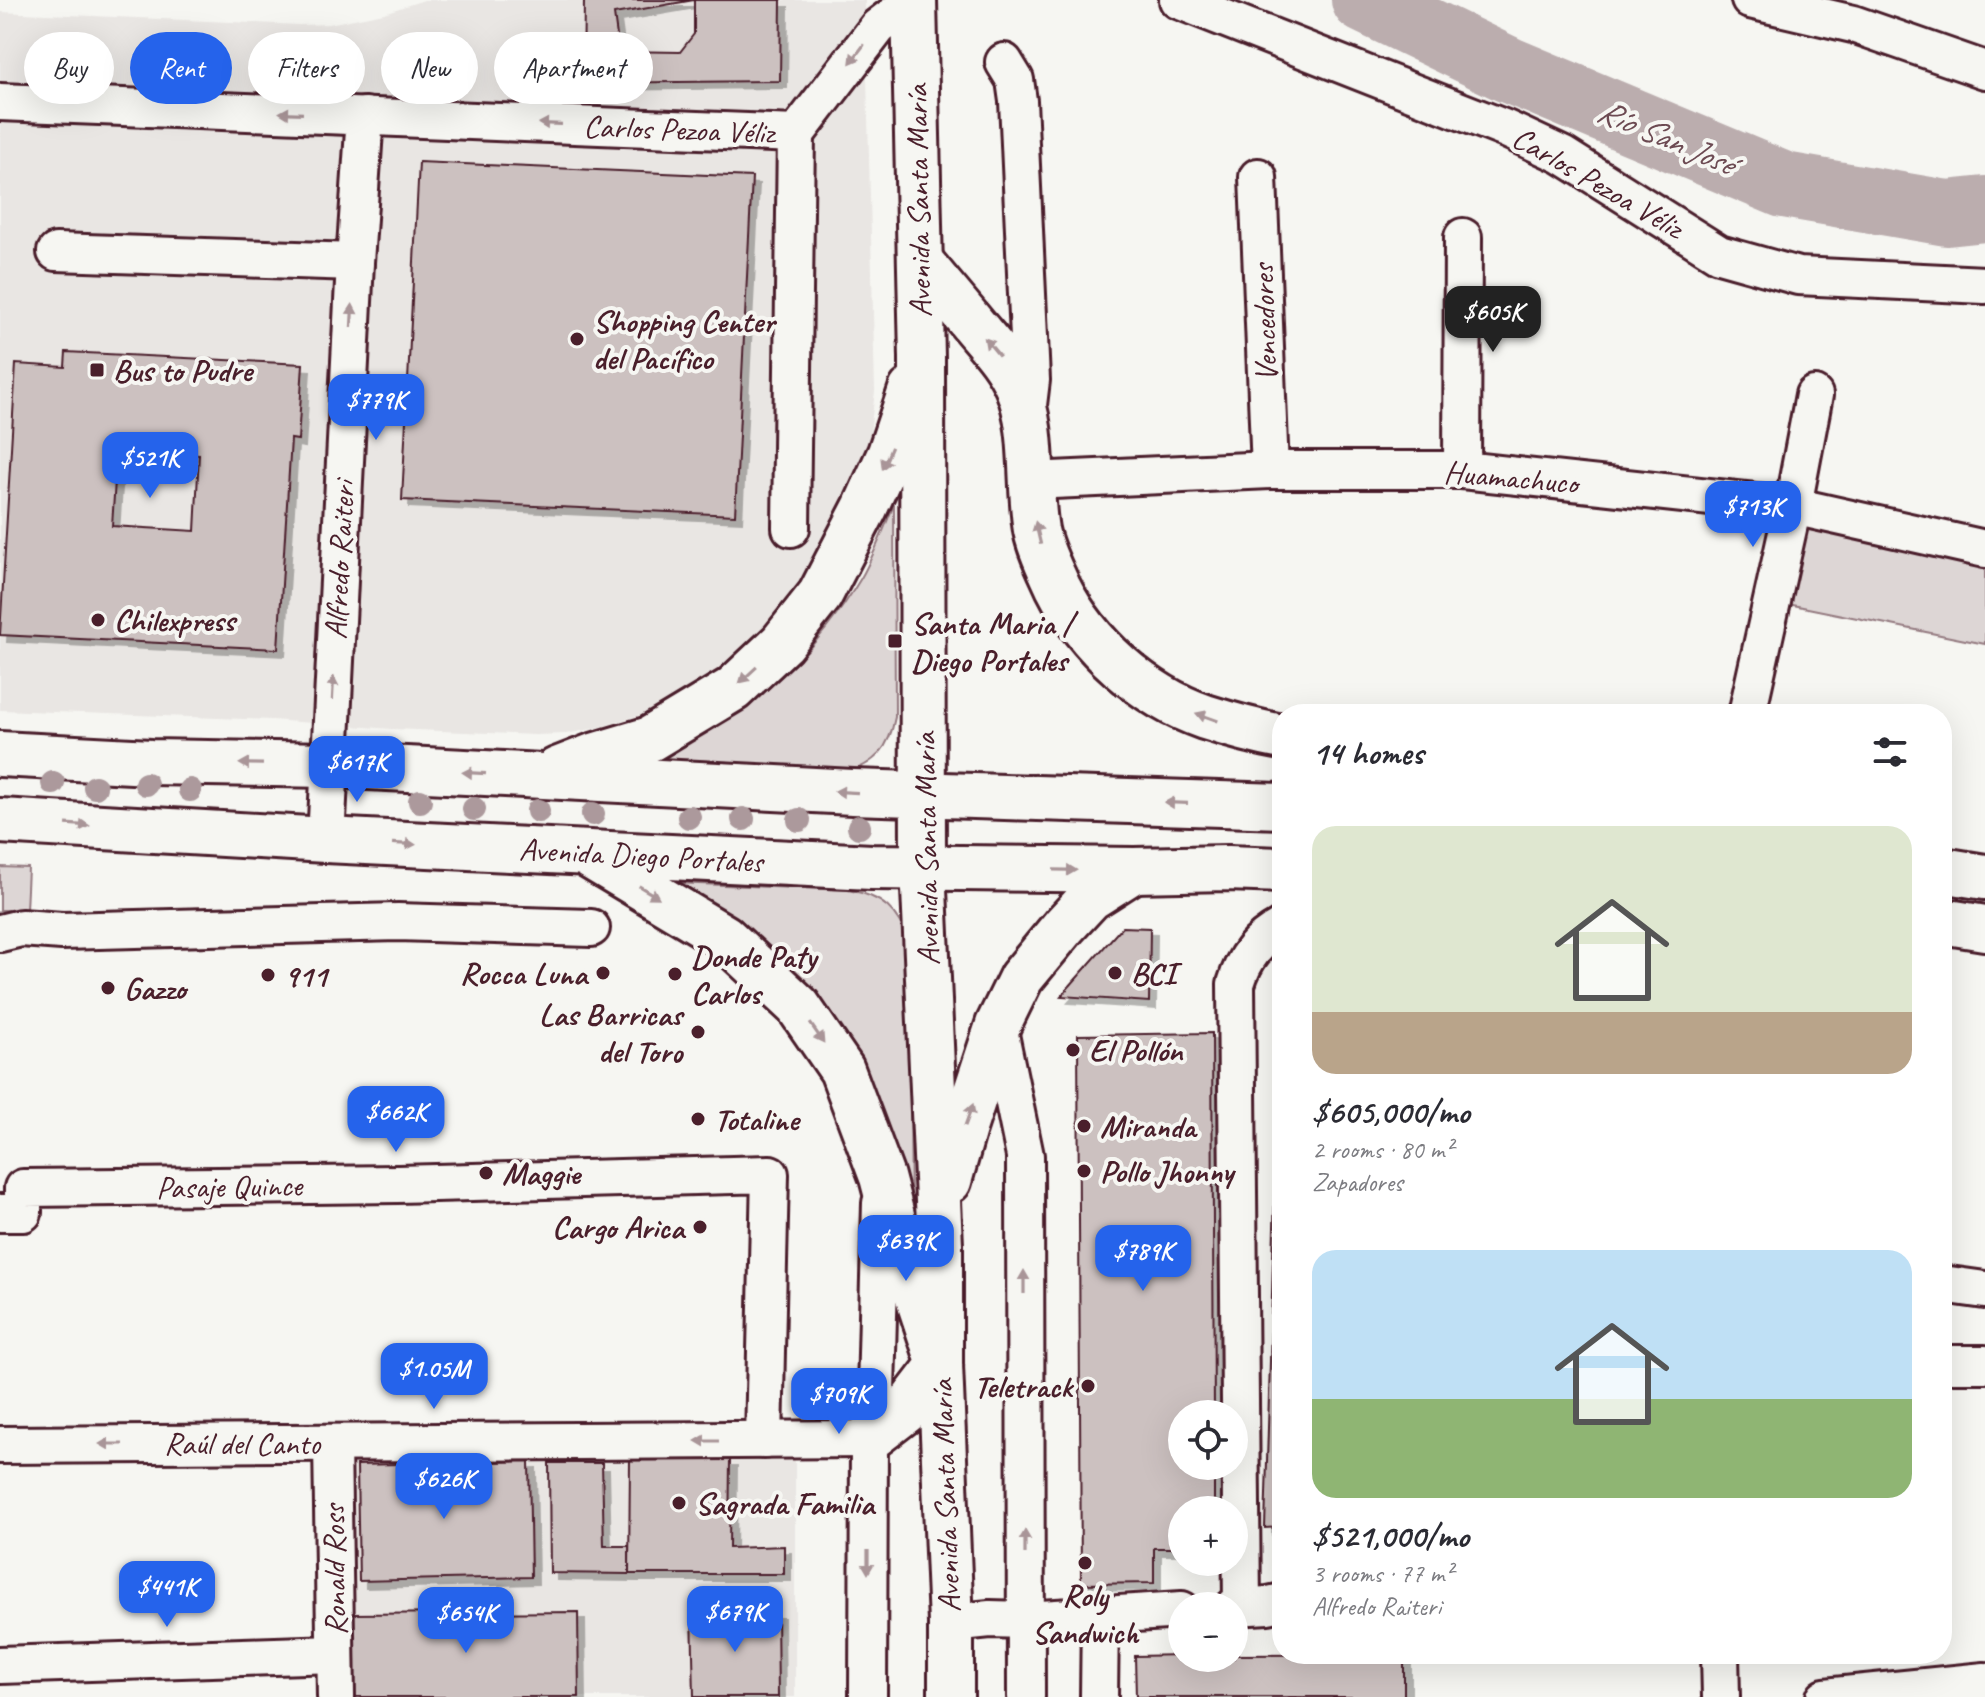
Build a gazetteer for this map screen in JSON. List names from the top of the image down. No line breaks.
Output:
{"streets":{"main road":["Avenida Santa María","Avenida Diego Portales"],"street":["Carlos Pezoa Véliz","Vencedores","Huamachuco","Alfredo Raiteri","Pasaje Quince","Raúl del Canto","Ronald Ross"]},"crossings":[["Carlos Pezoa Véliz","Avenida Santa María"],["Carlos Pezoa Véliz","Alfredo Raiteri"],["Avenida Santa María","Avenida Diego Portales"],["Avenida Santa María","Raúl del Canto"],["Vencedores","Huamachuco"],["Pasaje Quince","Raúl del Canto"],["Raúl del Canto","Ronald Ross"]],"one_way":["Alfredo Raiteri"],"water":["Río San José"],"places":{"other":["Shopping Center del Pacífico","Chilexpress","Rocca Luna","BCI","Donde Paty Carlos","911","Gazzo","Las Barricas del Toro","El Pollón","Totaline","Miranda","Pollo Jhonny","Maggie","Cargo Arica","Teletrack","Sagrada Familia","Roly Sandwich"],"transit":["Bus to Pudre","Santa Maria / Diego Portales"]},"page":{"chip":["Buy","Rent","Filters","New","Apartment"],"price":["$605K","$779K","$521K","$713K","$617K","$662K","$639K","$789K","$1.05M","$709K","$626K","$441K","$679K","$654K"],"heading":"14 homes","list":[{"name":"$605,000/mo","note":"2 rooms · 80 m² · Zapadores"},{"name":"$521,000/mo","note":"3 rooms · 77 m² · Alfredo Raiteri"}],"map_buttons":["+","−"]}}
